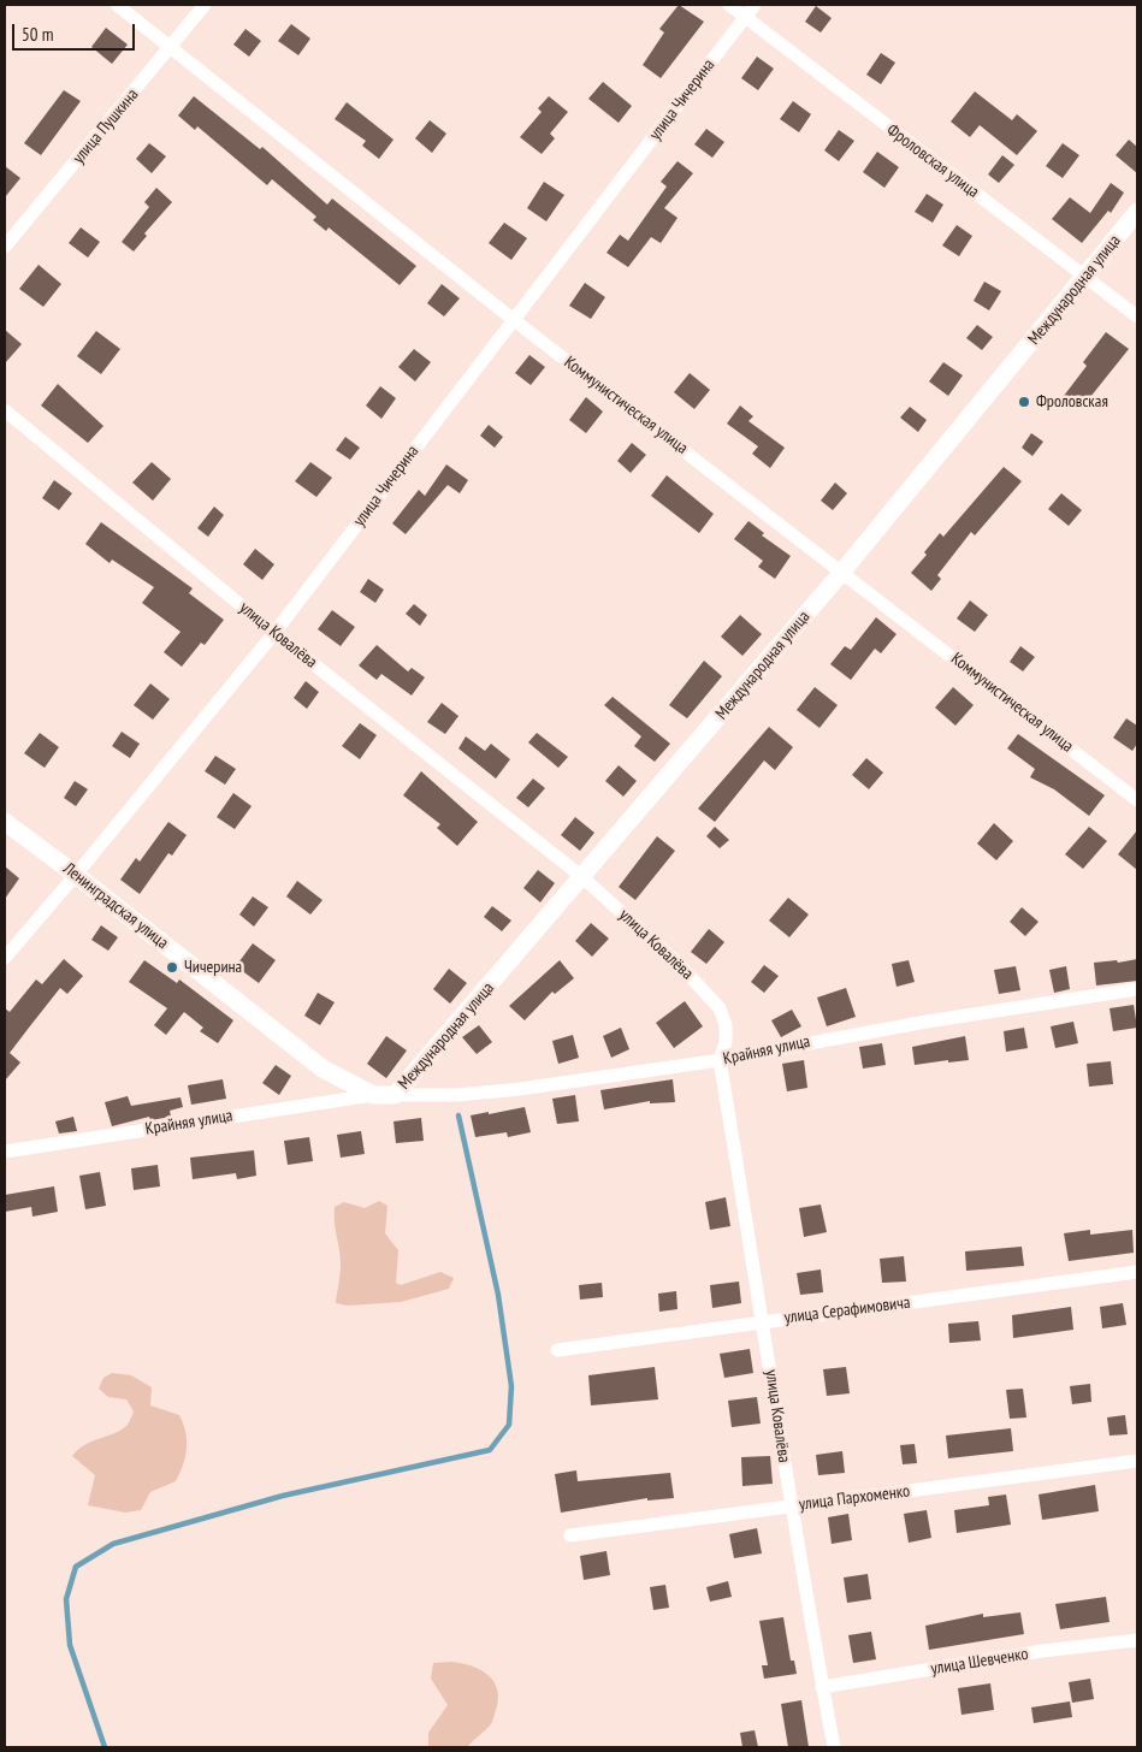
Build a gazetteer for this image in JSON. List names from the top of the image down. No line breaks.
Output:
{"streets":{"street":["улица Чичерина","улица Пушкина","Фроловская улица","Международная улица","Коммунистическая улица","улица Ковалёва","Ленинградская улица","Крайняя улица","улица Серафимовича","улица Пархоменко","улица Шевченко"]},"crossings":[["улица Чичерина","Фроловская улица"],["улица Чичерина","Коммунистическая улица"],["улица Чичерина","улица Ковалёва"],["улица Чичерина","Ленинградская улица"],["улица Пушкина","Коммунистическая улица"],["Фроловская улица","Международная улица"],["Международная улица","Коммунистическая улица"],["Международная улица","улица Ковалёва"],["Международная улица","Ленинградская улица"],["Международная улица","Крайняя улица"],["улица Ковалёва","Крайняя улица"],["улица Ковалёва","улица Серафимовича"],["улица Ковалёва","улица Пархоменко"],["улица Ковалёва","улица Шевченко"],["Ленинградская улица","Крайняя улица"]],"places":["Фроловская","Чичерина"],"scale_bar":"50 m"}
